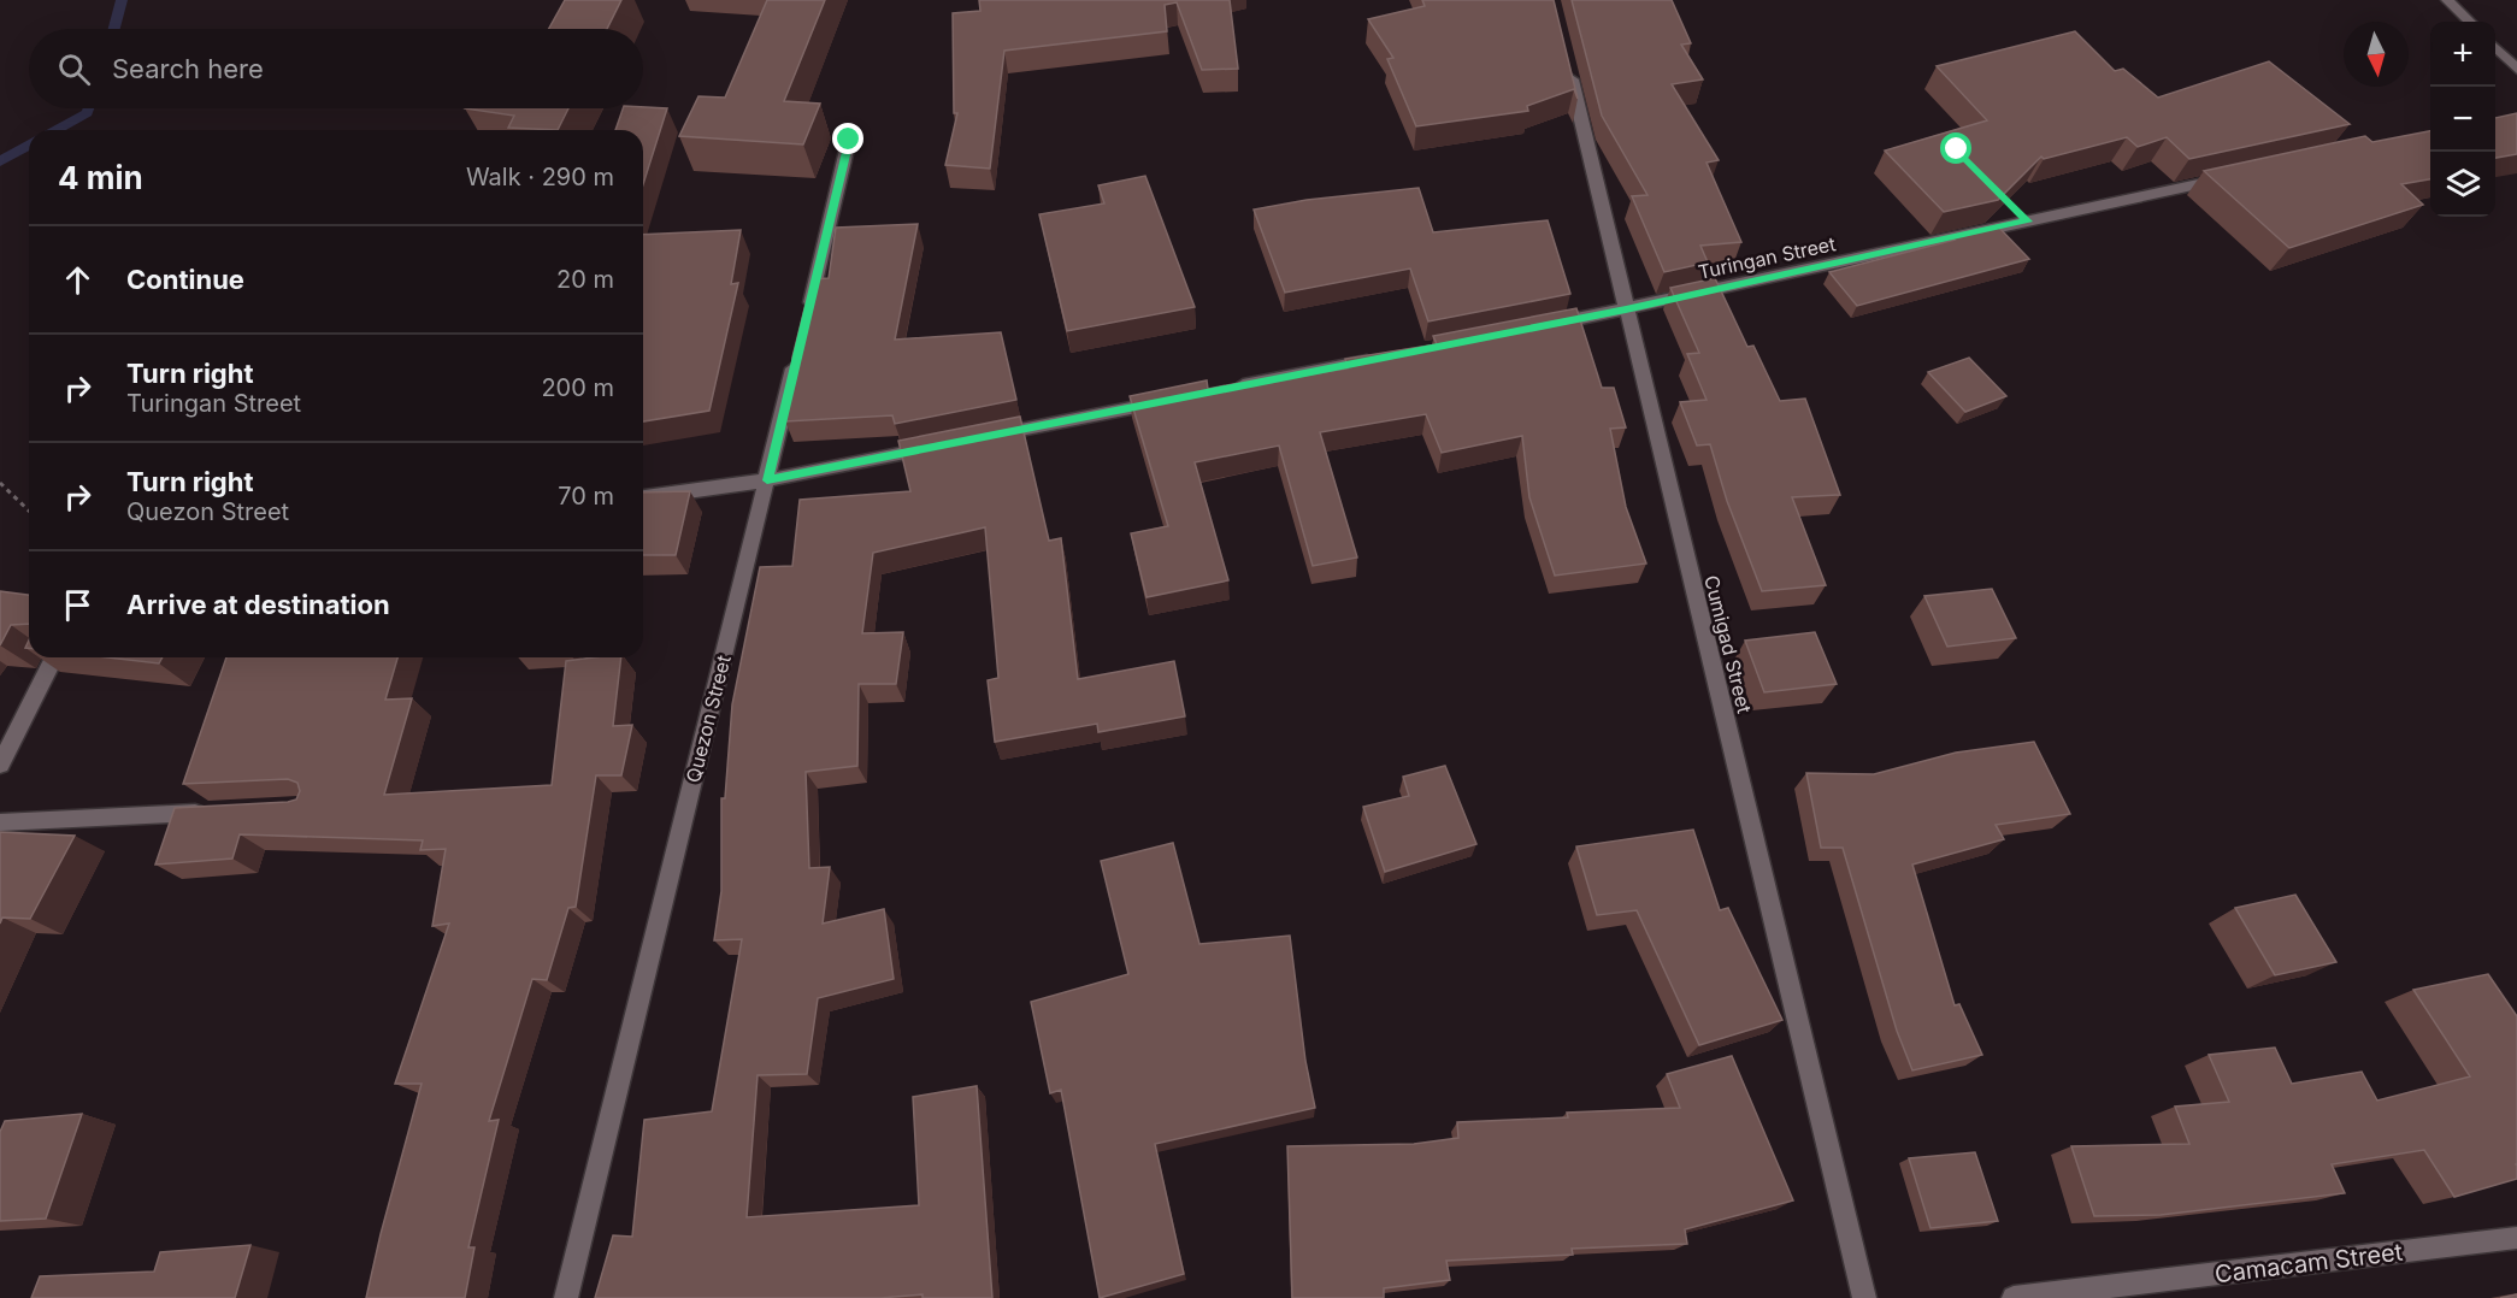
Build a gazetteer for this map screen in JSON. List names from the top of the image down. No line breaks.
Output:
{"streets":{"street":["Turingan Street","Cumigad Street","Quezon Street","Camacam Street"]},"crossings":[["Turingan Street","Cumigad Street"]],"north":"bottom","page":{"map_buttons":["+","−"],"search":"Search here","heading":["4 min","Walk · 290 m"],"list":[["Continue","20 m"],["Turn right","Turingan Street","200 m"],["Turn right","Quezon Street","70 m"],"Arrive at destination"]}}
